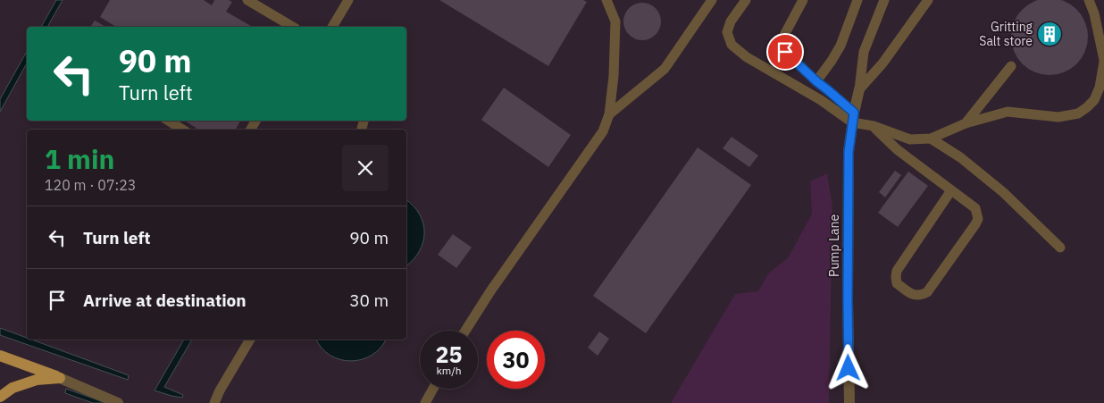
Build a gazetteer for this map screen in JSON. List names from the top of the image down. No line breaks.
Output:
{"streets":{"street":["Pump Lane"]},"places":{"building":["Gritting Salt store"]},"page":{"turn":["90 m","Turn left"],"heading":["1 min","120 m · 07:23"],"list":[{"name":"Turn left","value":"90 m"},{"name":"Arrive at destination","value":"30 m"}],"speed":"25 km/h","limit":"30"}}
